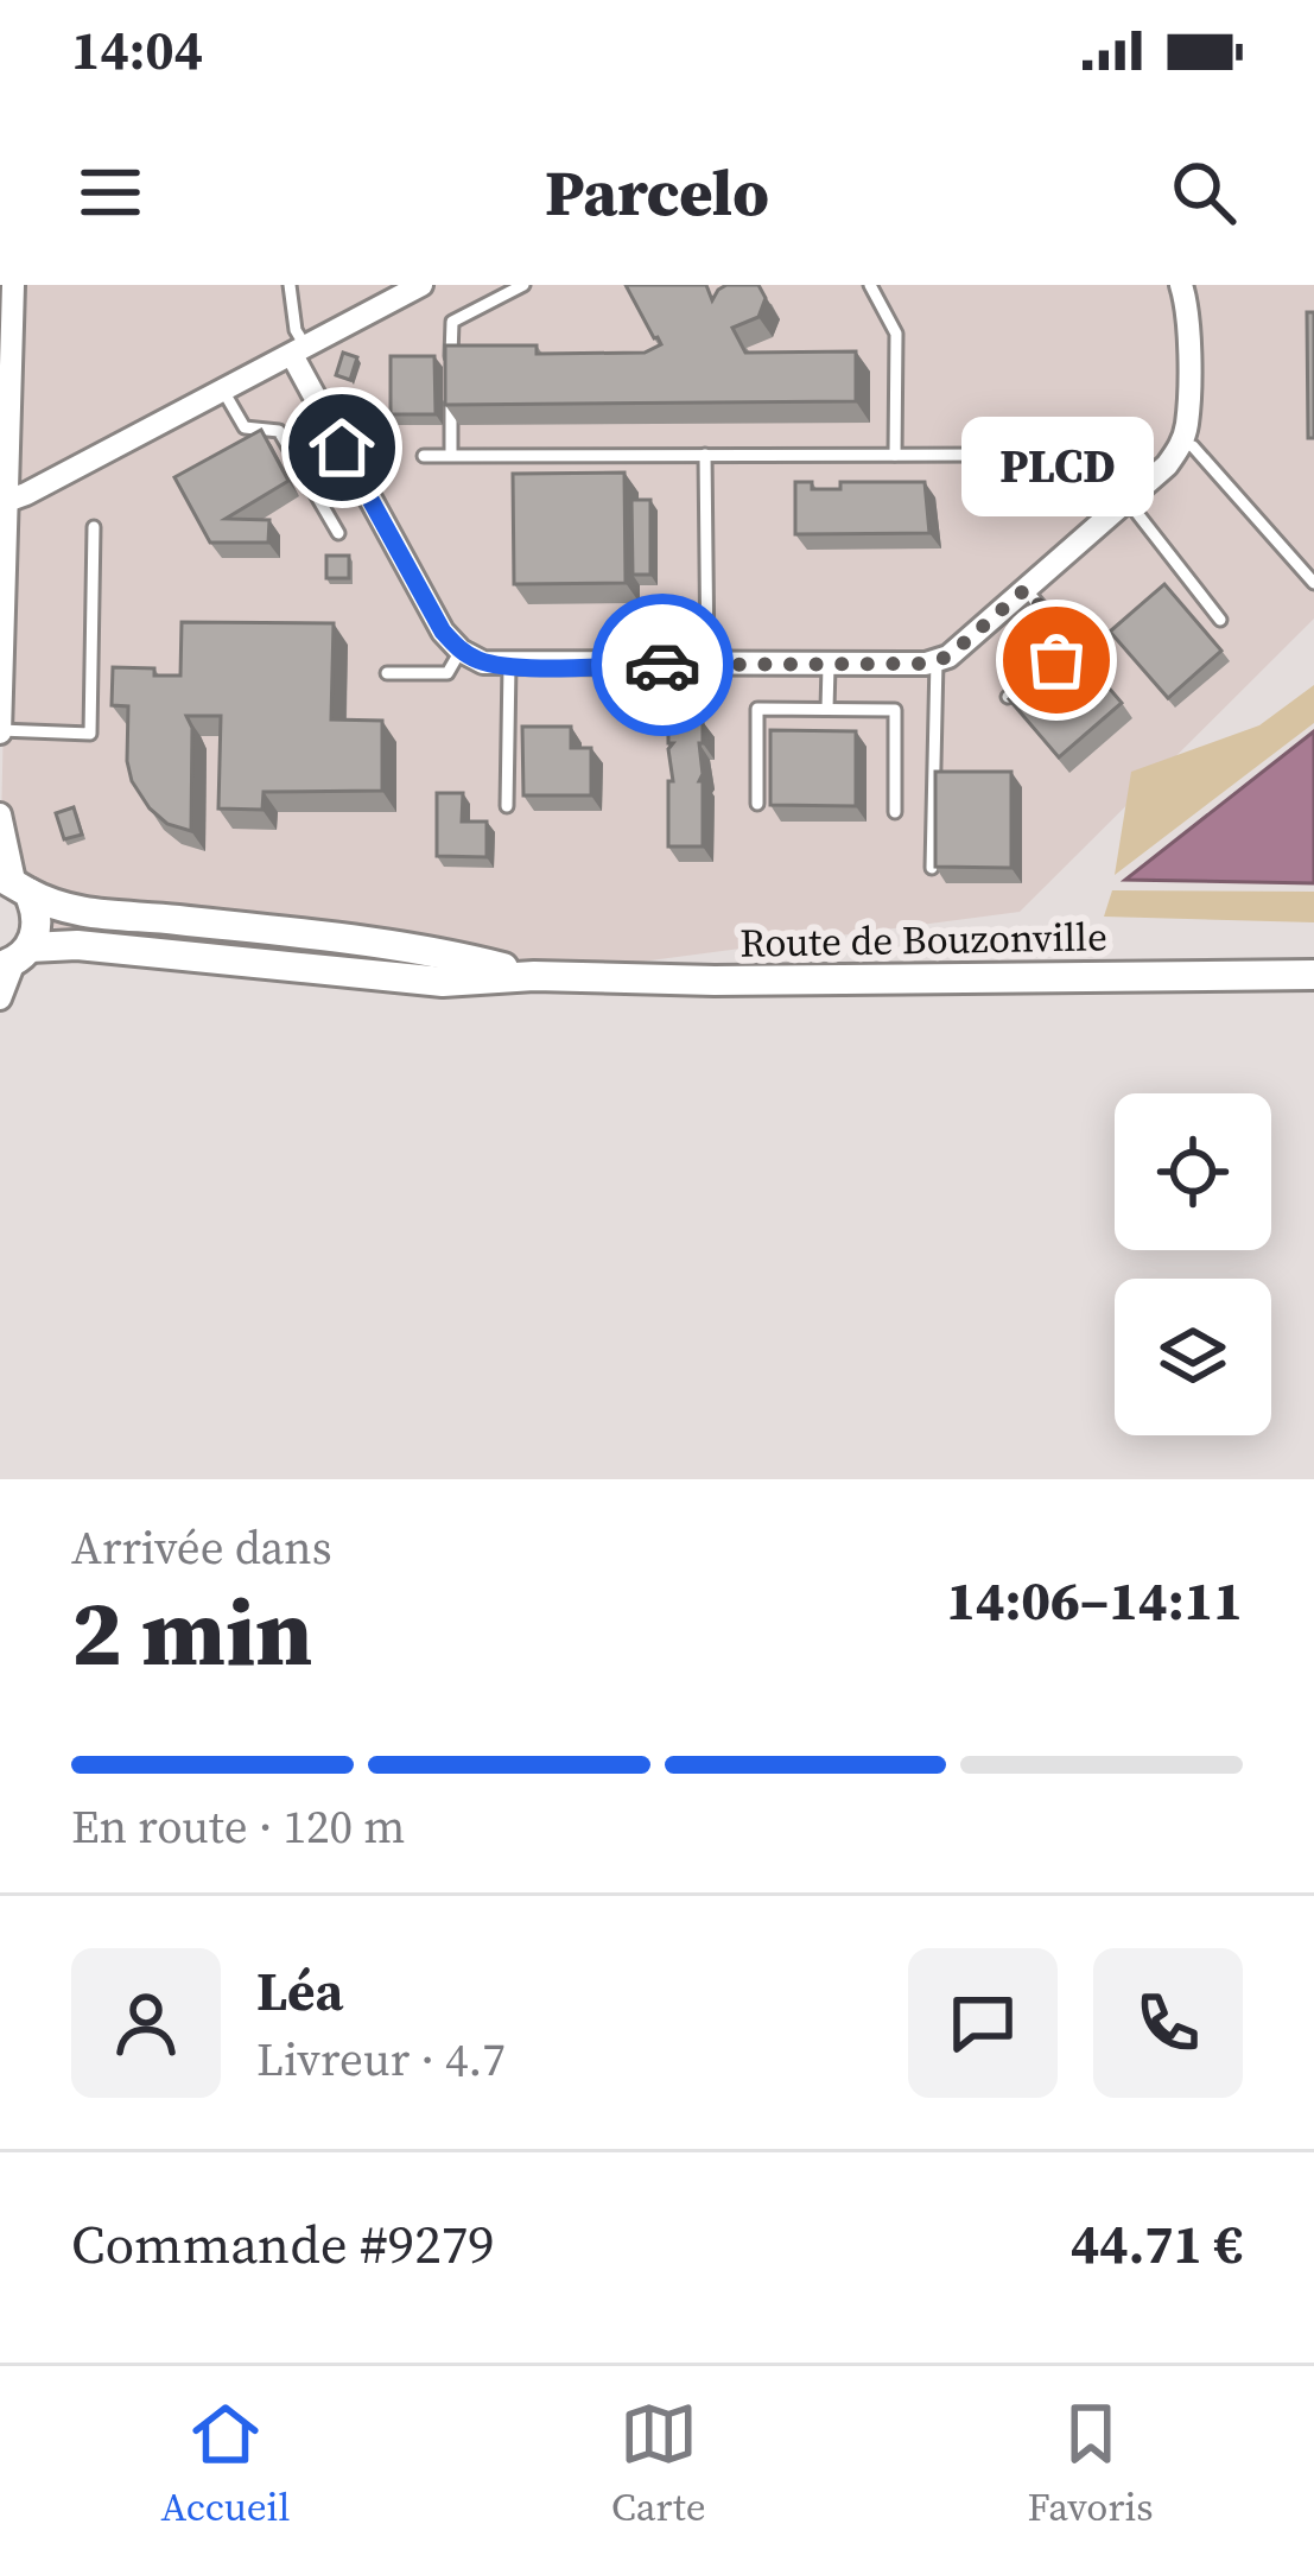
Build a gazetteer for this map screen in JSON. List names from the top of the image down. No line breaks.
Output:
{"streets":{"main road":["Route de Bouzonville"]},"places":["PLCD"],"page":{"status":"14:04","header":"Parcelo","bubble":"PLCD","heading":["2 min","Arrivée dans","14:06–14:11"],"panel":["Léa","Livreur · 4.7","Commande #9279","44.71 €"],"bar":"En route · 120 m","tabs":["Accueil","Carte","Favoris"]}}
